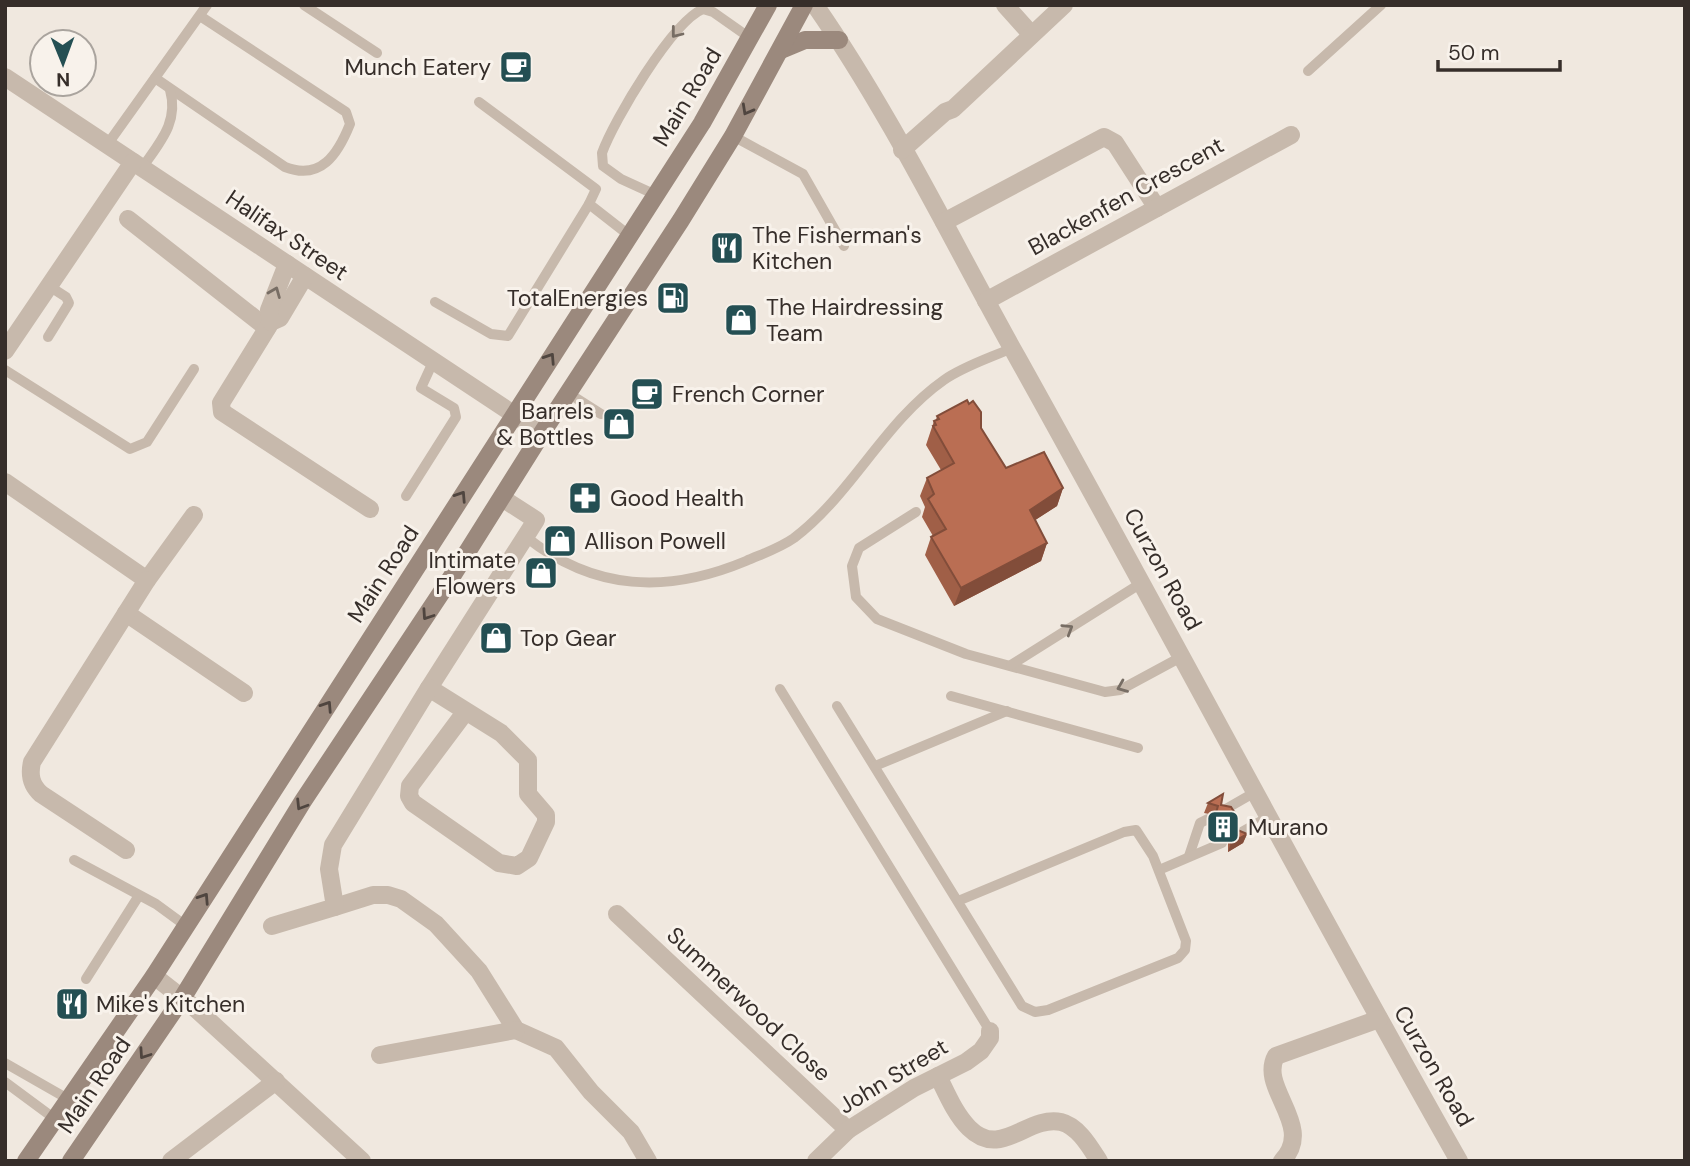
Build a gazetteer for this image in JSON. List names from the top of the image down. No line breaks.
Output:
{"streets":{"main road":["Main Road"],"street":["Blackenfen Crescent","Halifax Street","Curzon Road","Summerwood Close","John Street"]},"crossings":[["Main Road","Halifax Street"],["Blackenfen Crescent","Curzon Road"],["Summerwood Close","John Street"]],"places":{"cafe":["Munch Eatery","French Corner"],"restaurant":["The Fisherman's Kitchen","Mike's Kitchen"],"fuel station":["TotalEnergies"],"shop":["The Hairdressing Team","Barrels & Bottles","Allison Powell","Intimate Flowers","Top Gear"],"pharmacy":["Good Health"],"building":["Murano"]},"scale_bar":"50 m","north":"bottom"}
